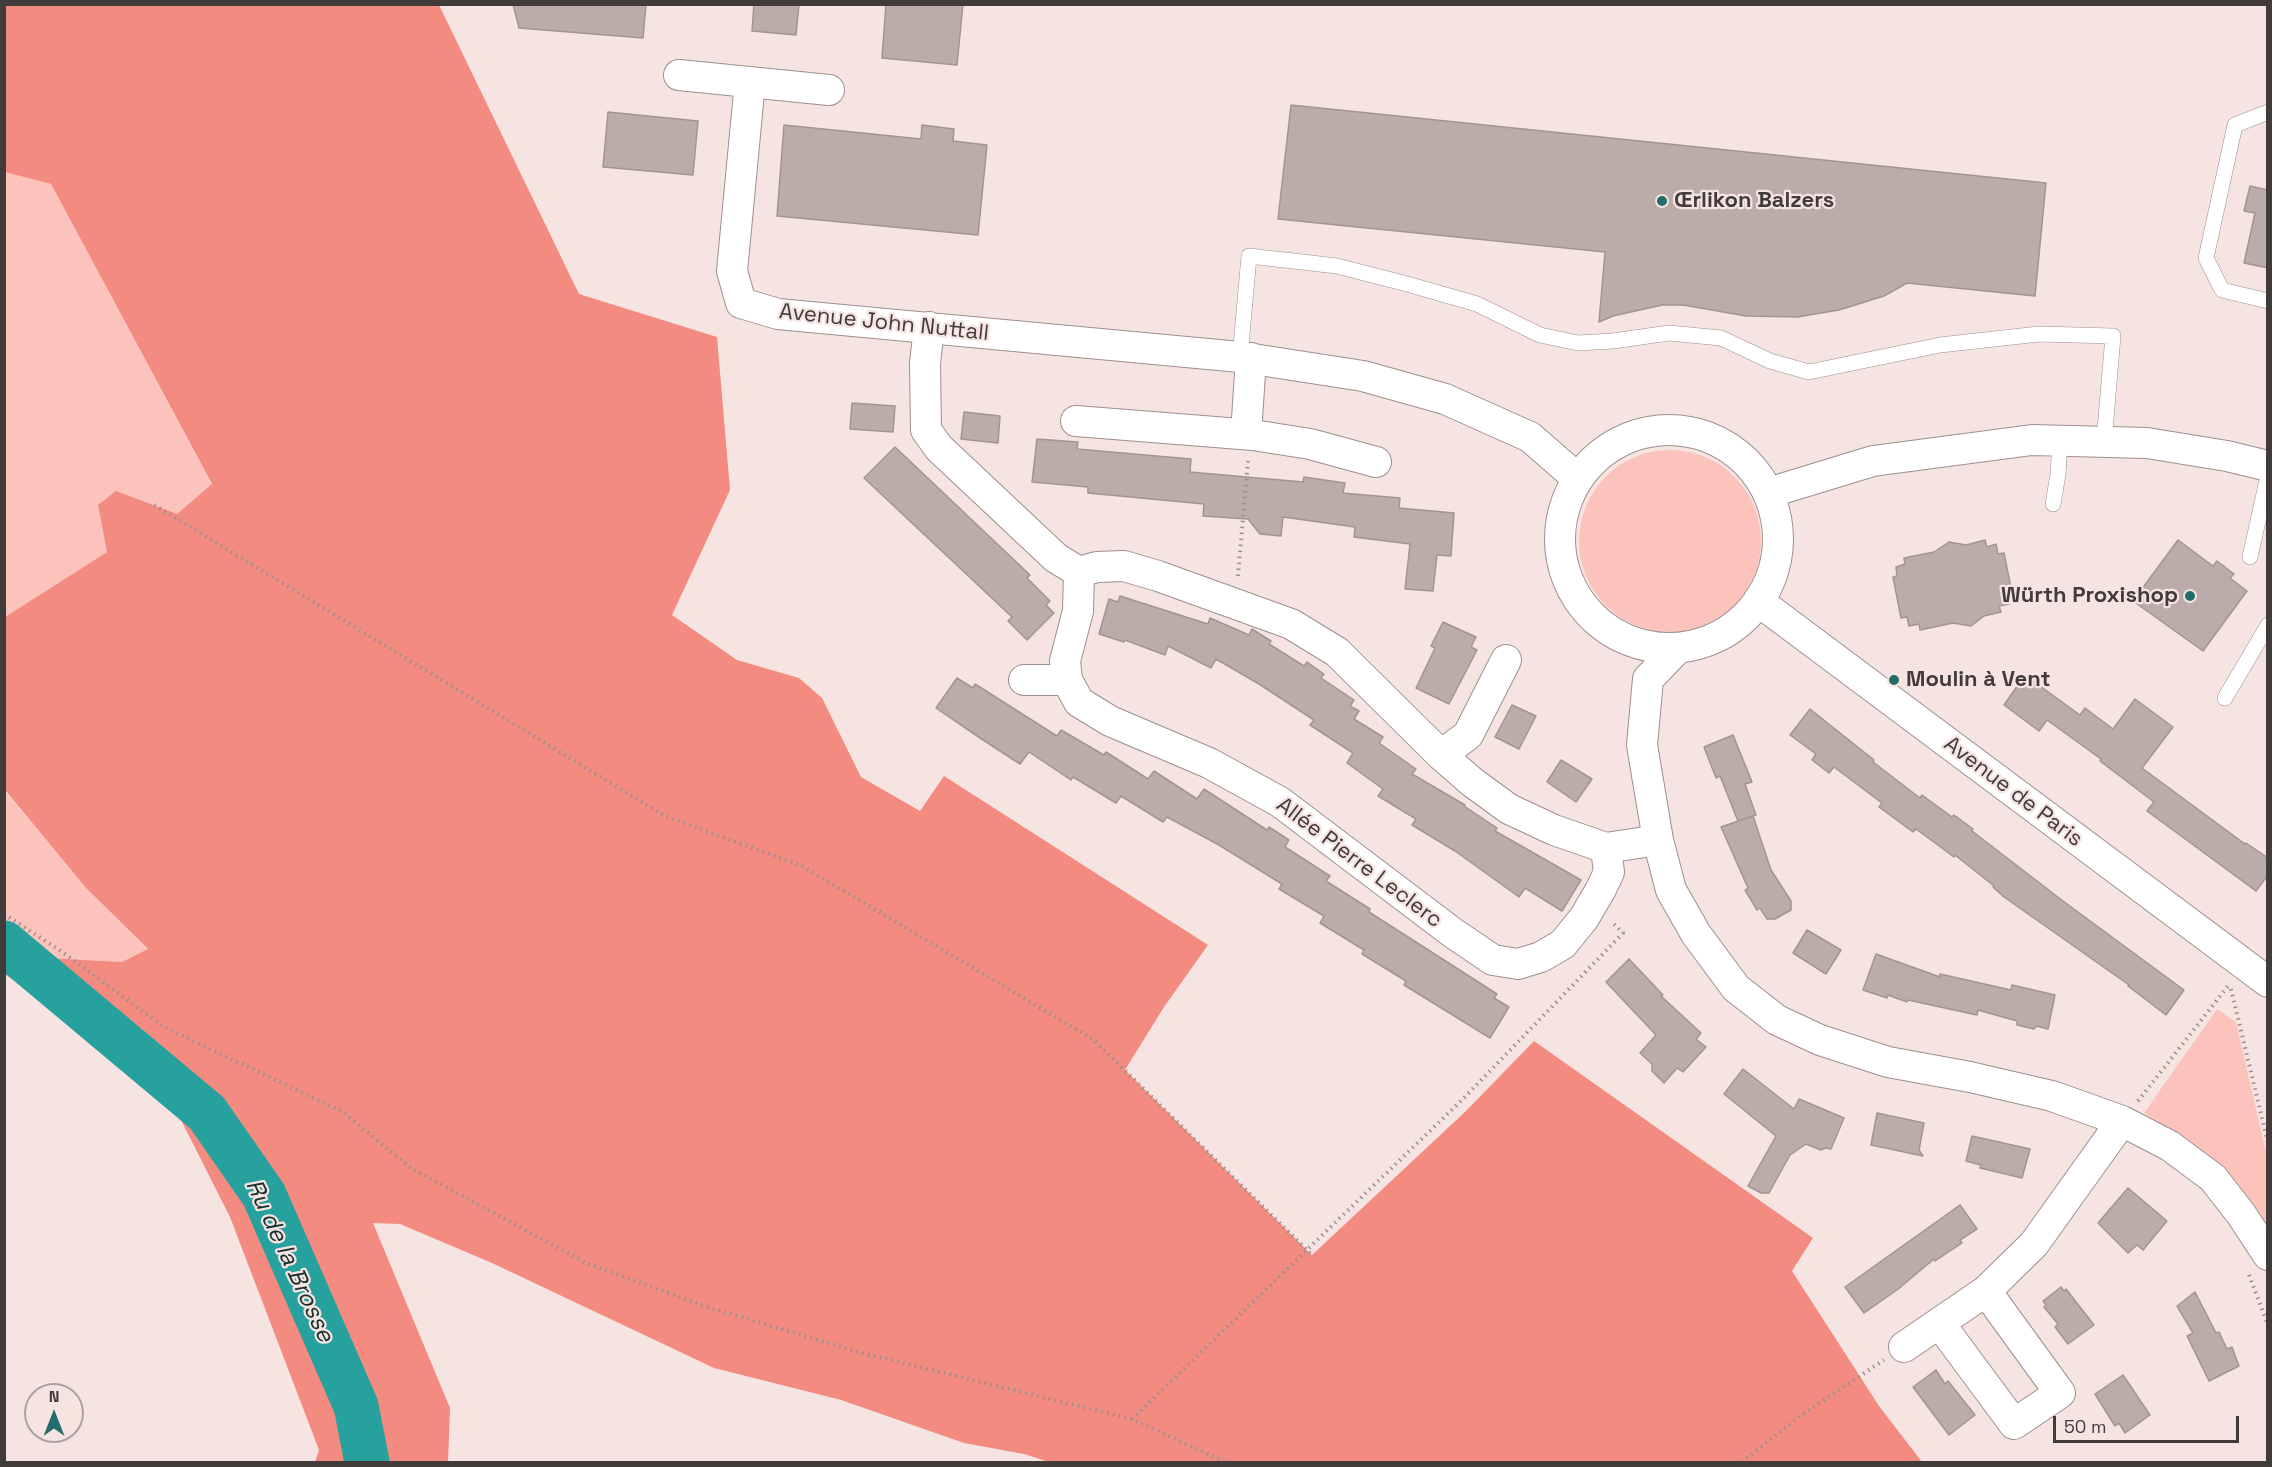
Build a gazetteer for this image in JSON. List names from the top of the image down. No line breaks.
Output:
{"streets":{"street":["Avenue John Nuttall","Avenue de Paris","Allée Pierre Leclerc"]},"water":["Ru de la Brosse"],"places":["Œrlikon Balzers","Würth Proxishop","Moulin à Vent"],"scale_bar":"50 m","north":"top"}
